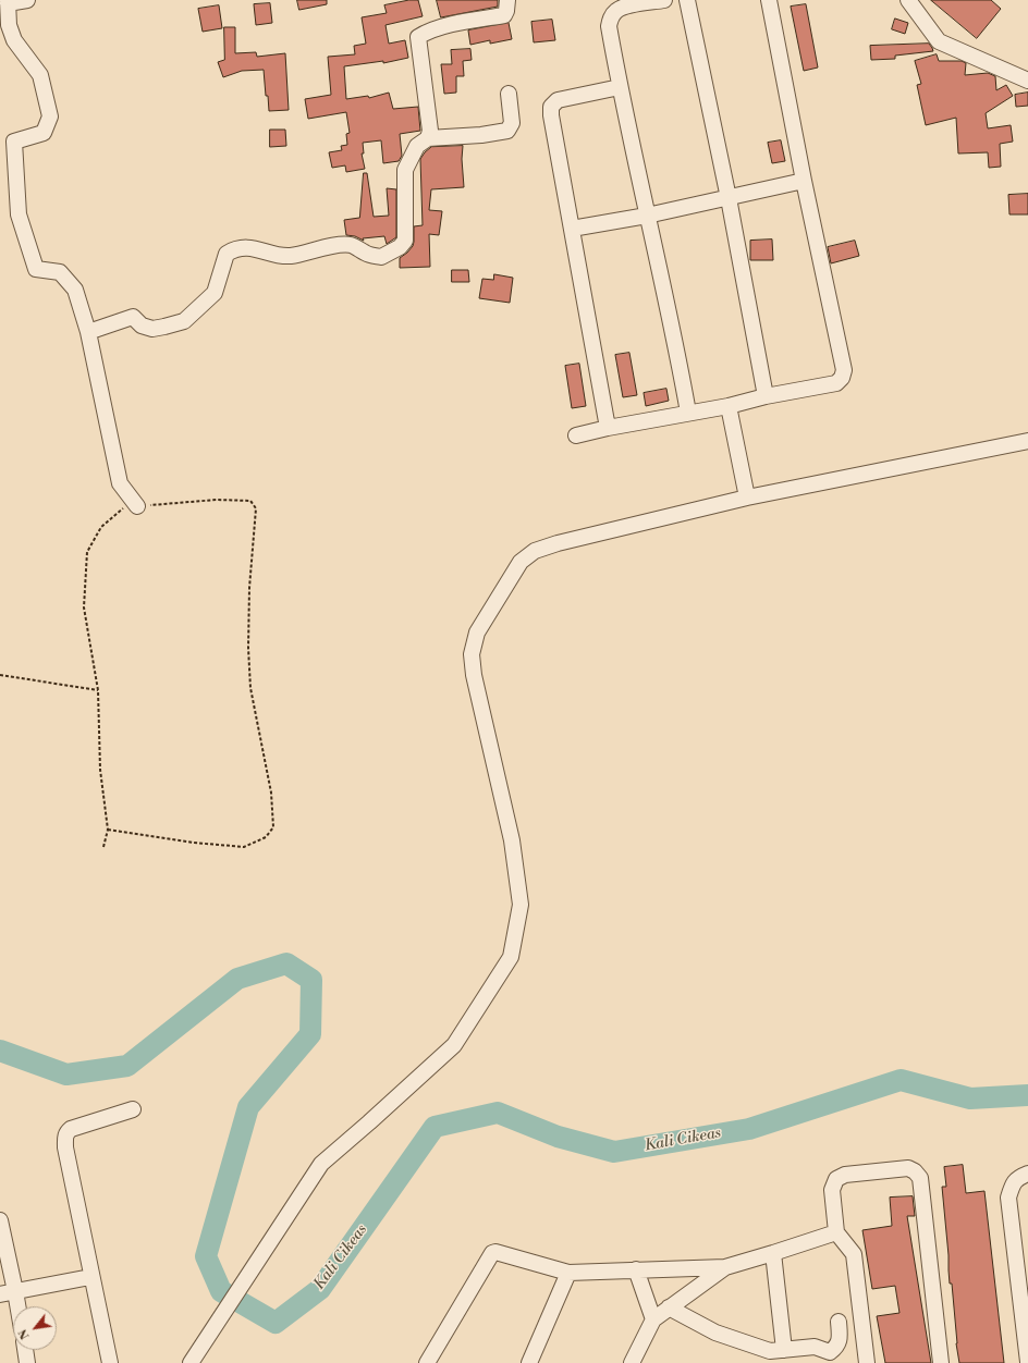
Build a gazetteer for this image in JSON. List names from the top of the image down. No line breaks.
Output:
{"water":["Kali Cikeas"],"north":"bottom left"}
